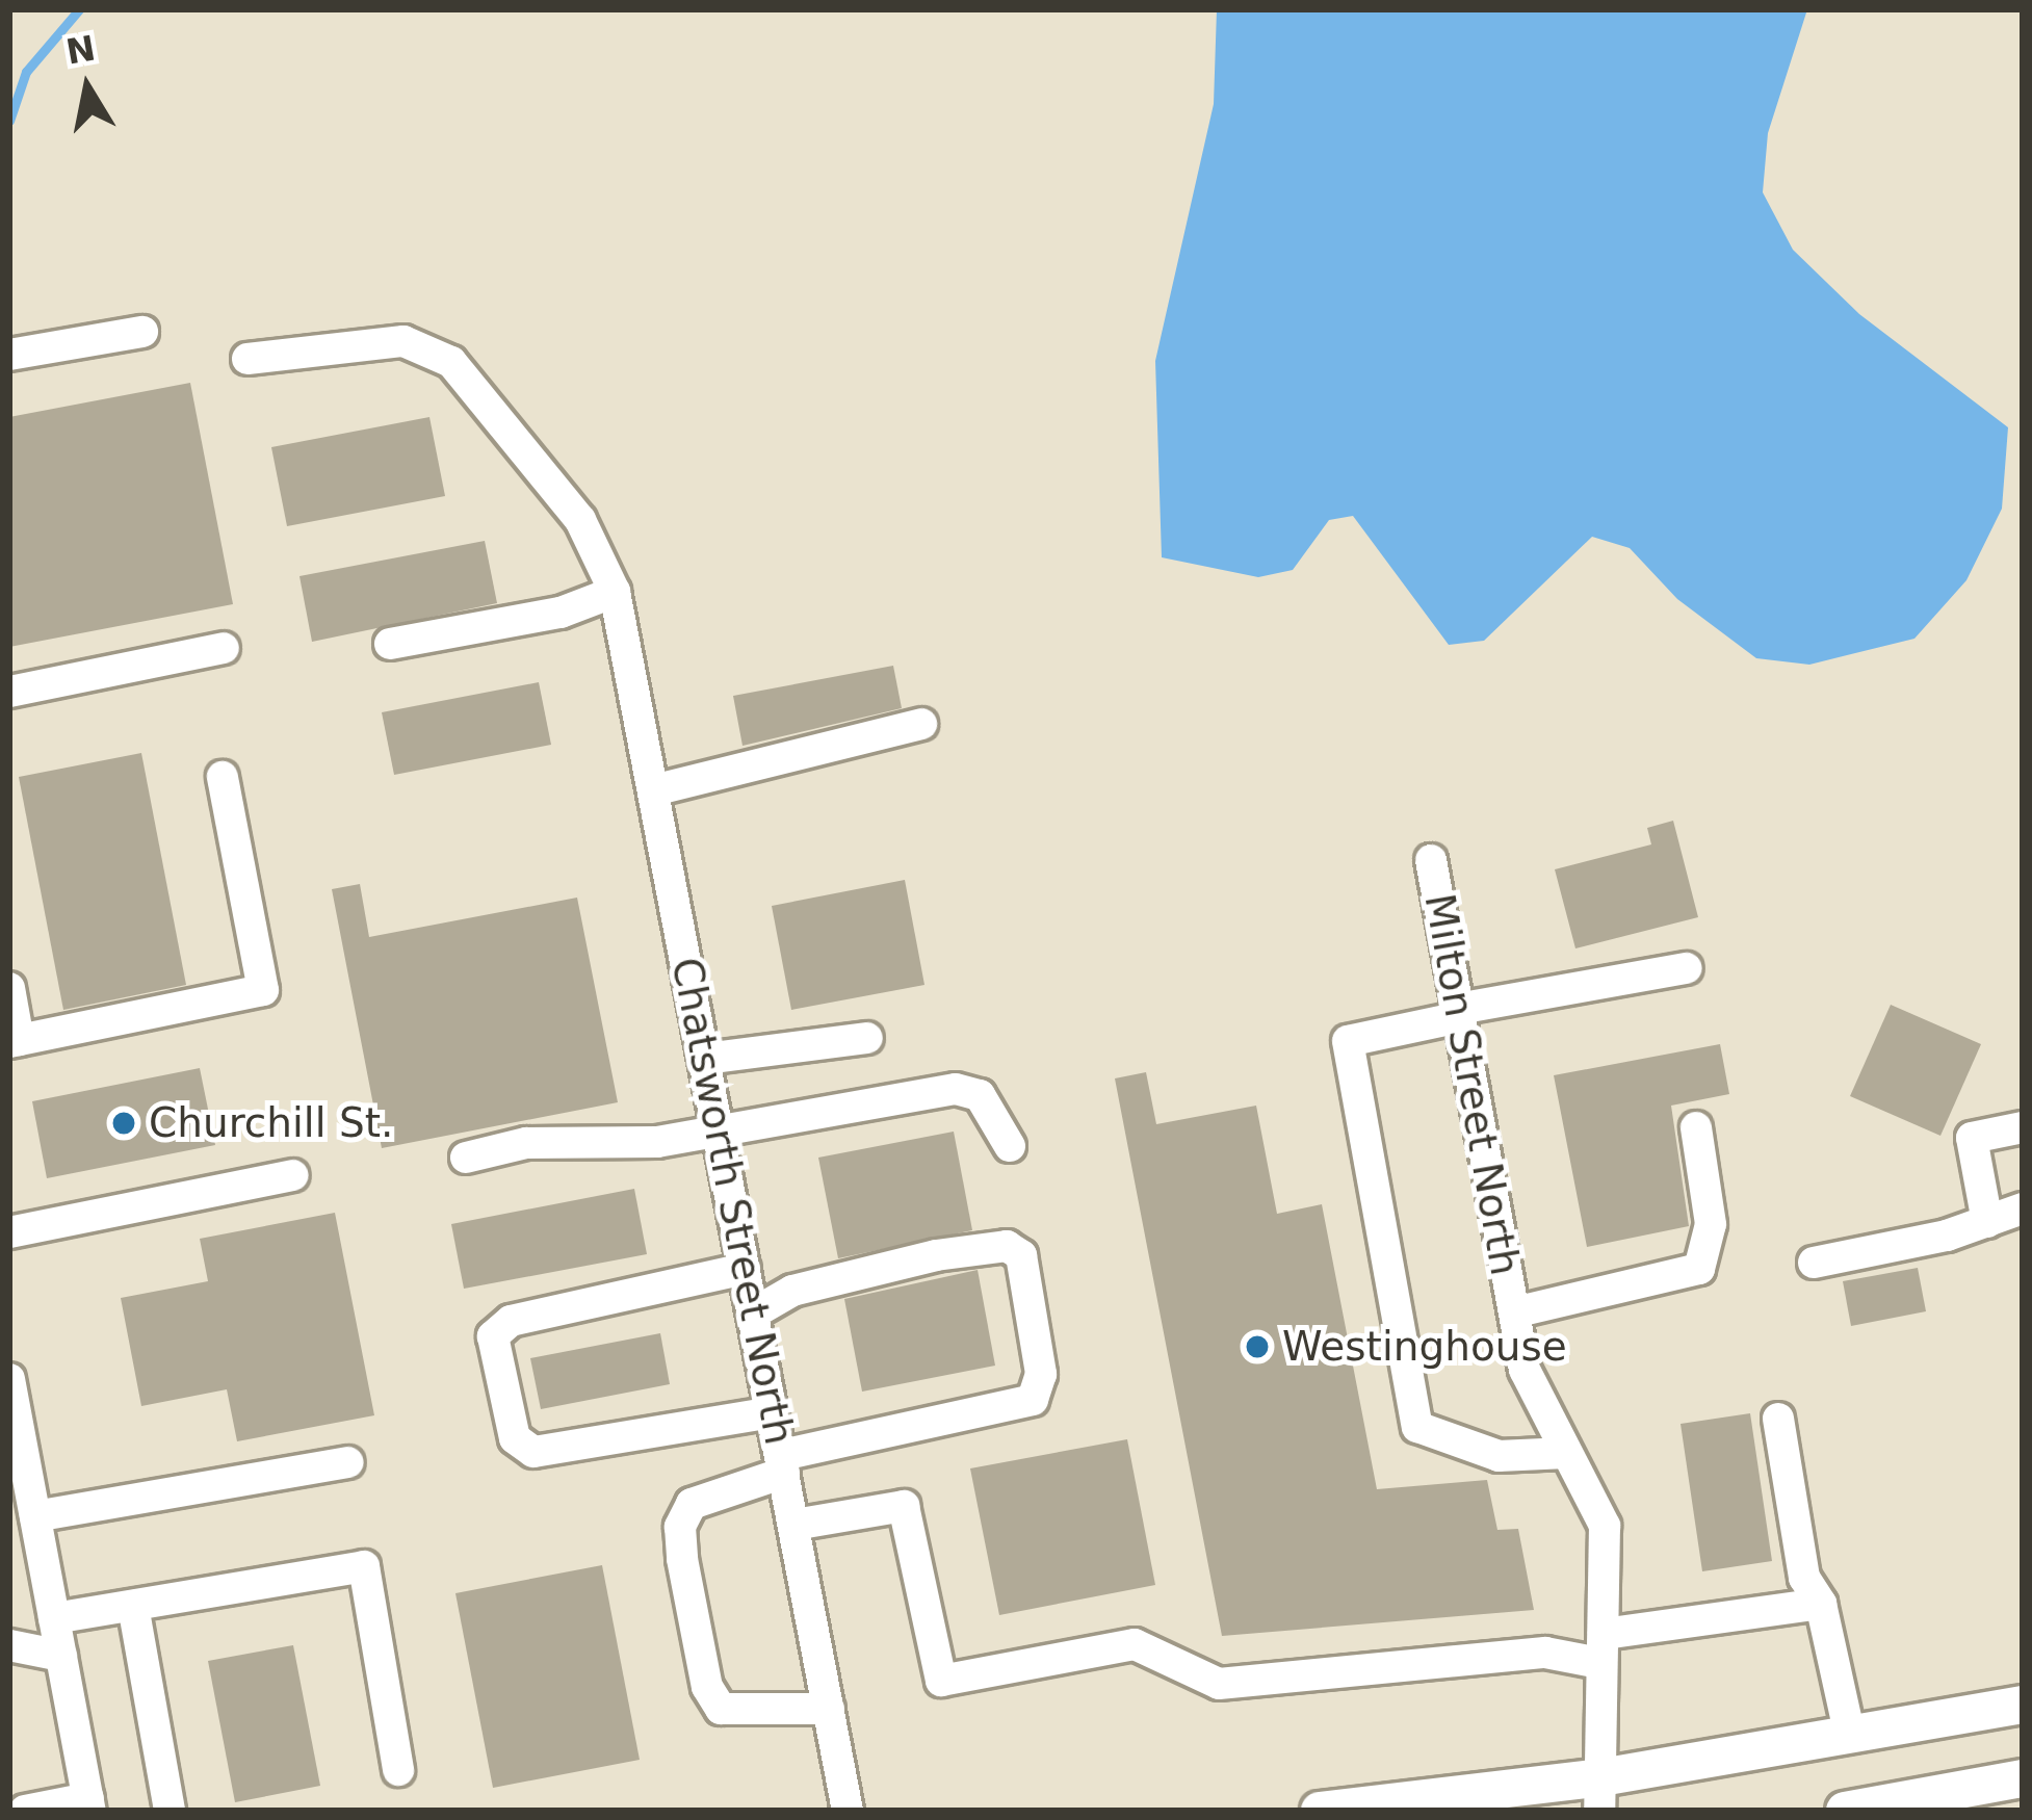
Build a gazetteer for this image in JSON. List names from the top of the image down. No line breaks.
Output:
{"streets":{"street":["Milton Street North","Chatsworth Street North"]},"places":["Churchill St.","Westinghouse"],"north":"top"}
